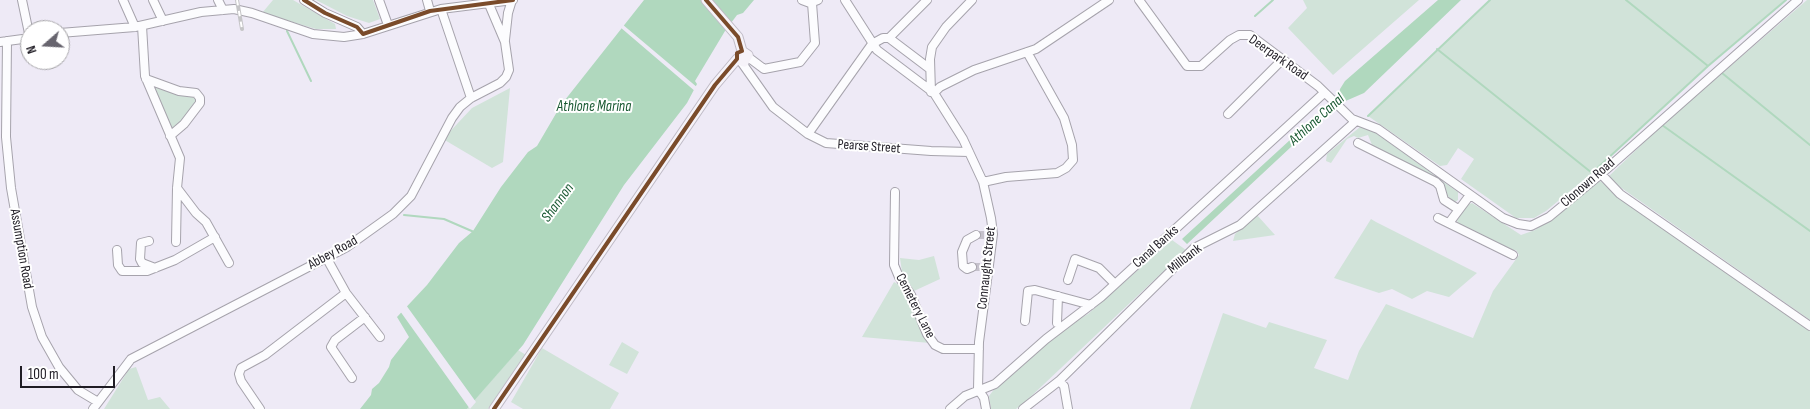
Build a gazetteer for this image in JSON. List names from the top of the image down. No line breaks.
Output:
{"streets":{"street":["Deerpark Road","Pearse Street","Clonown Road","Canal Banks","Assumption Road","Abbey Road","Millbank","Connaught Street","Cemetery Lane"]},"crossings":[["Deerpark Road","Clonown Road"],["Deerpark Road","Canal Banks"],["Deerpark Road","Millbank"],["Pearse Street","Connaught Street"],["Clonown Road","Millbank"],["Canal Banks","Connaught Street"],["Assumption Road","Abbey Road"],["Connaught Street","Cemetery Lane"]],"water":["Athlone Marina","Athlone Canal","Shannon"],"scale_bar":"100 m","north":"left"}
